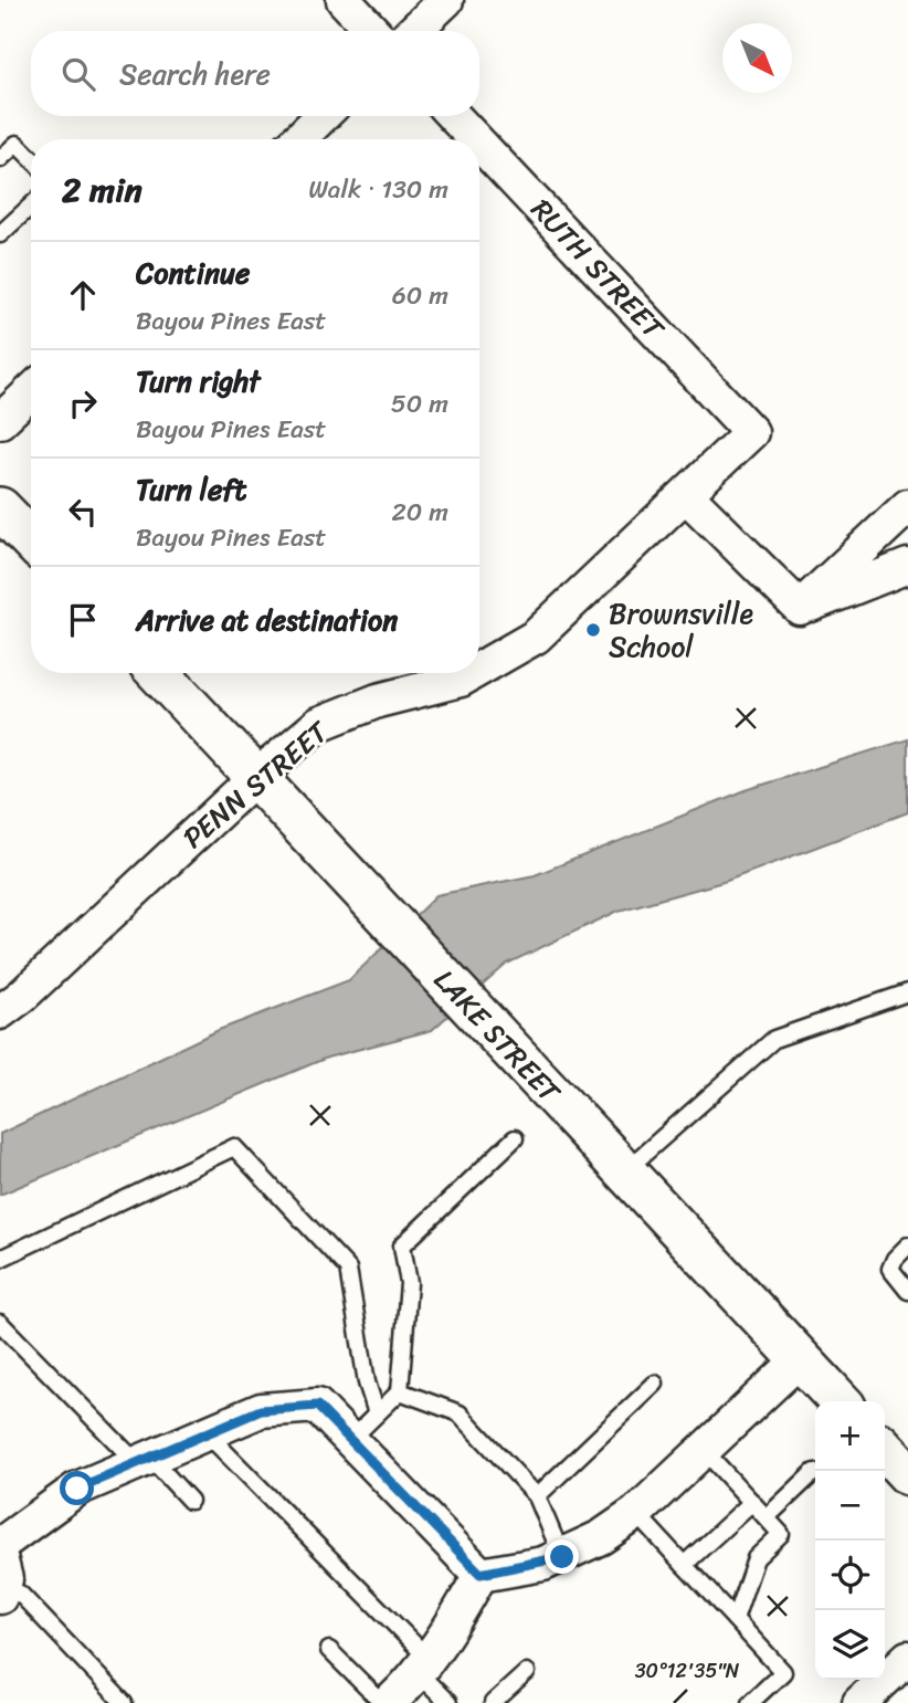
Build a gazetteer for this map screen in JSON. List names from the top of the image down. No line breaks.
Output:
{"streets":{"street":["RUTH STREET","PENN STREET","LAKE STREET"]},"crossings":[["RUTH STREET","PENN STREET"],["PENN STREET","LAKE STREET"]],"places":["Brownsville School"],"north":"bottom right","page":{"search":"Search here","heading":["2 min","Walk · 130 m"],"list":[["Continue","Bayou Pines East","60 m"],["Turn right","Bayou Pines East","50 m"],["Turn left","Bayou Pines East","20 m"],"Arrive at destination"],"map_buttons":["+","−"]},"coordinates":["30°12'35\"N"]}
